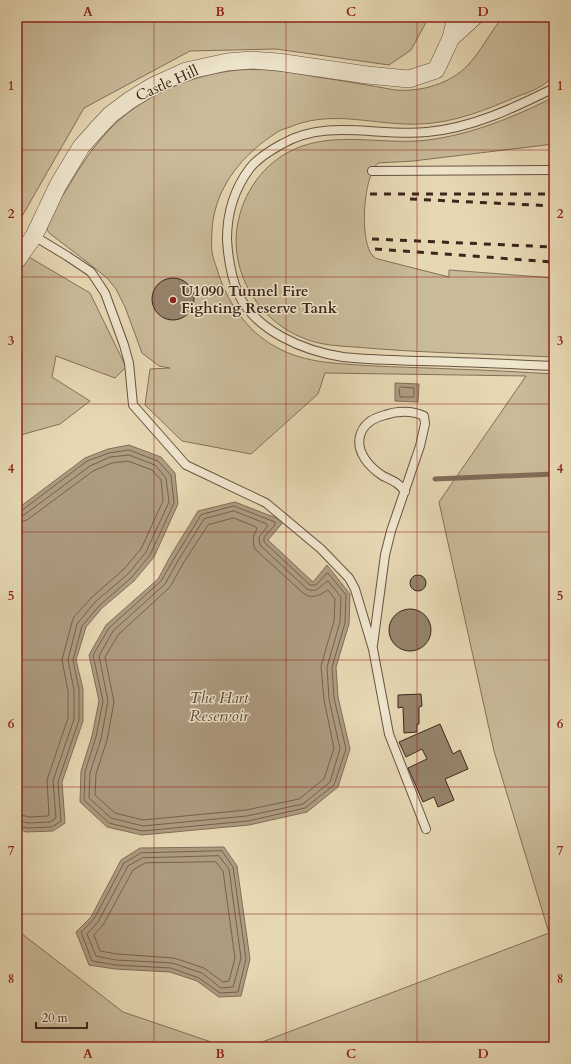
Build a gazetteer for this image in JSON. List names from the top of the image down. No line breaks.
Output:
{"streets":{"street":["Castle Hill"]},"water":["The Hart Reservoir"],"places":["U1090 Tunnel Fire Fighting Reserve Tank"],"scale_bar":"20 m","grid":{"columns":["A","B","C","D"],"rows":["1","2","3","4","5","6","7","8"]}}
